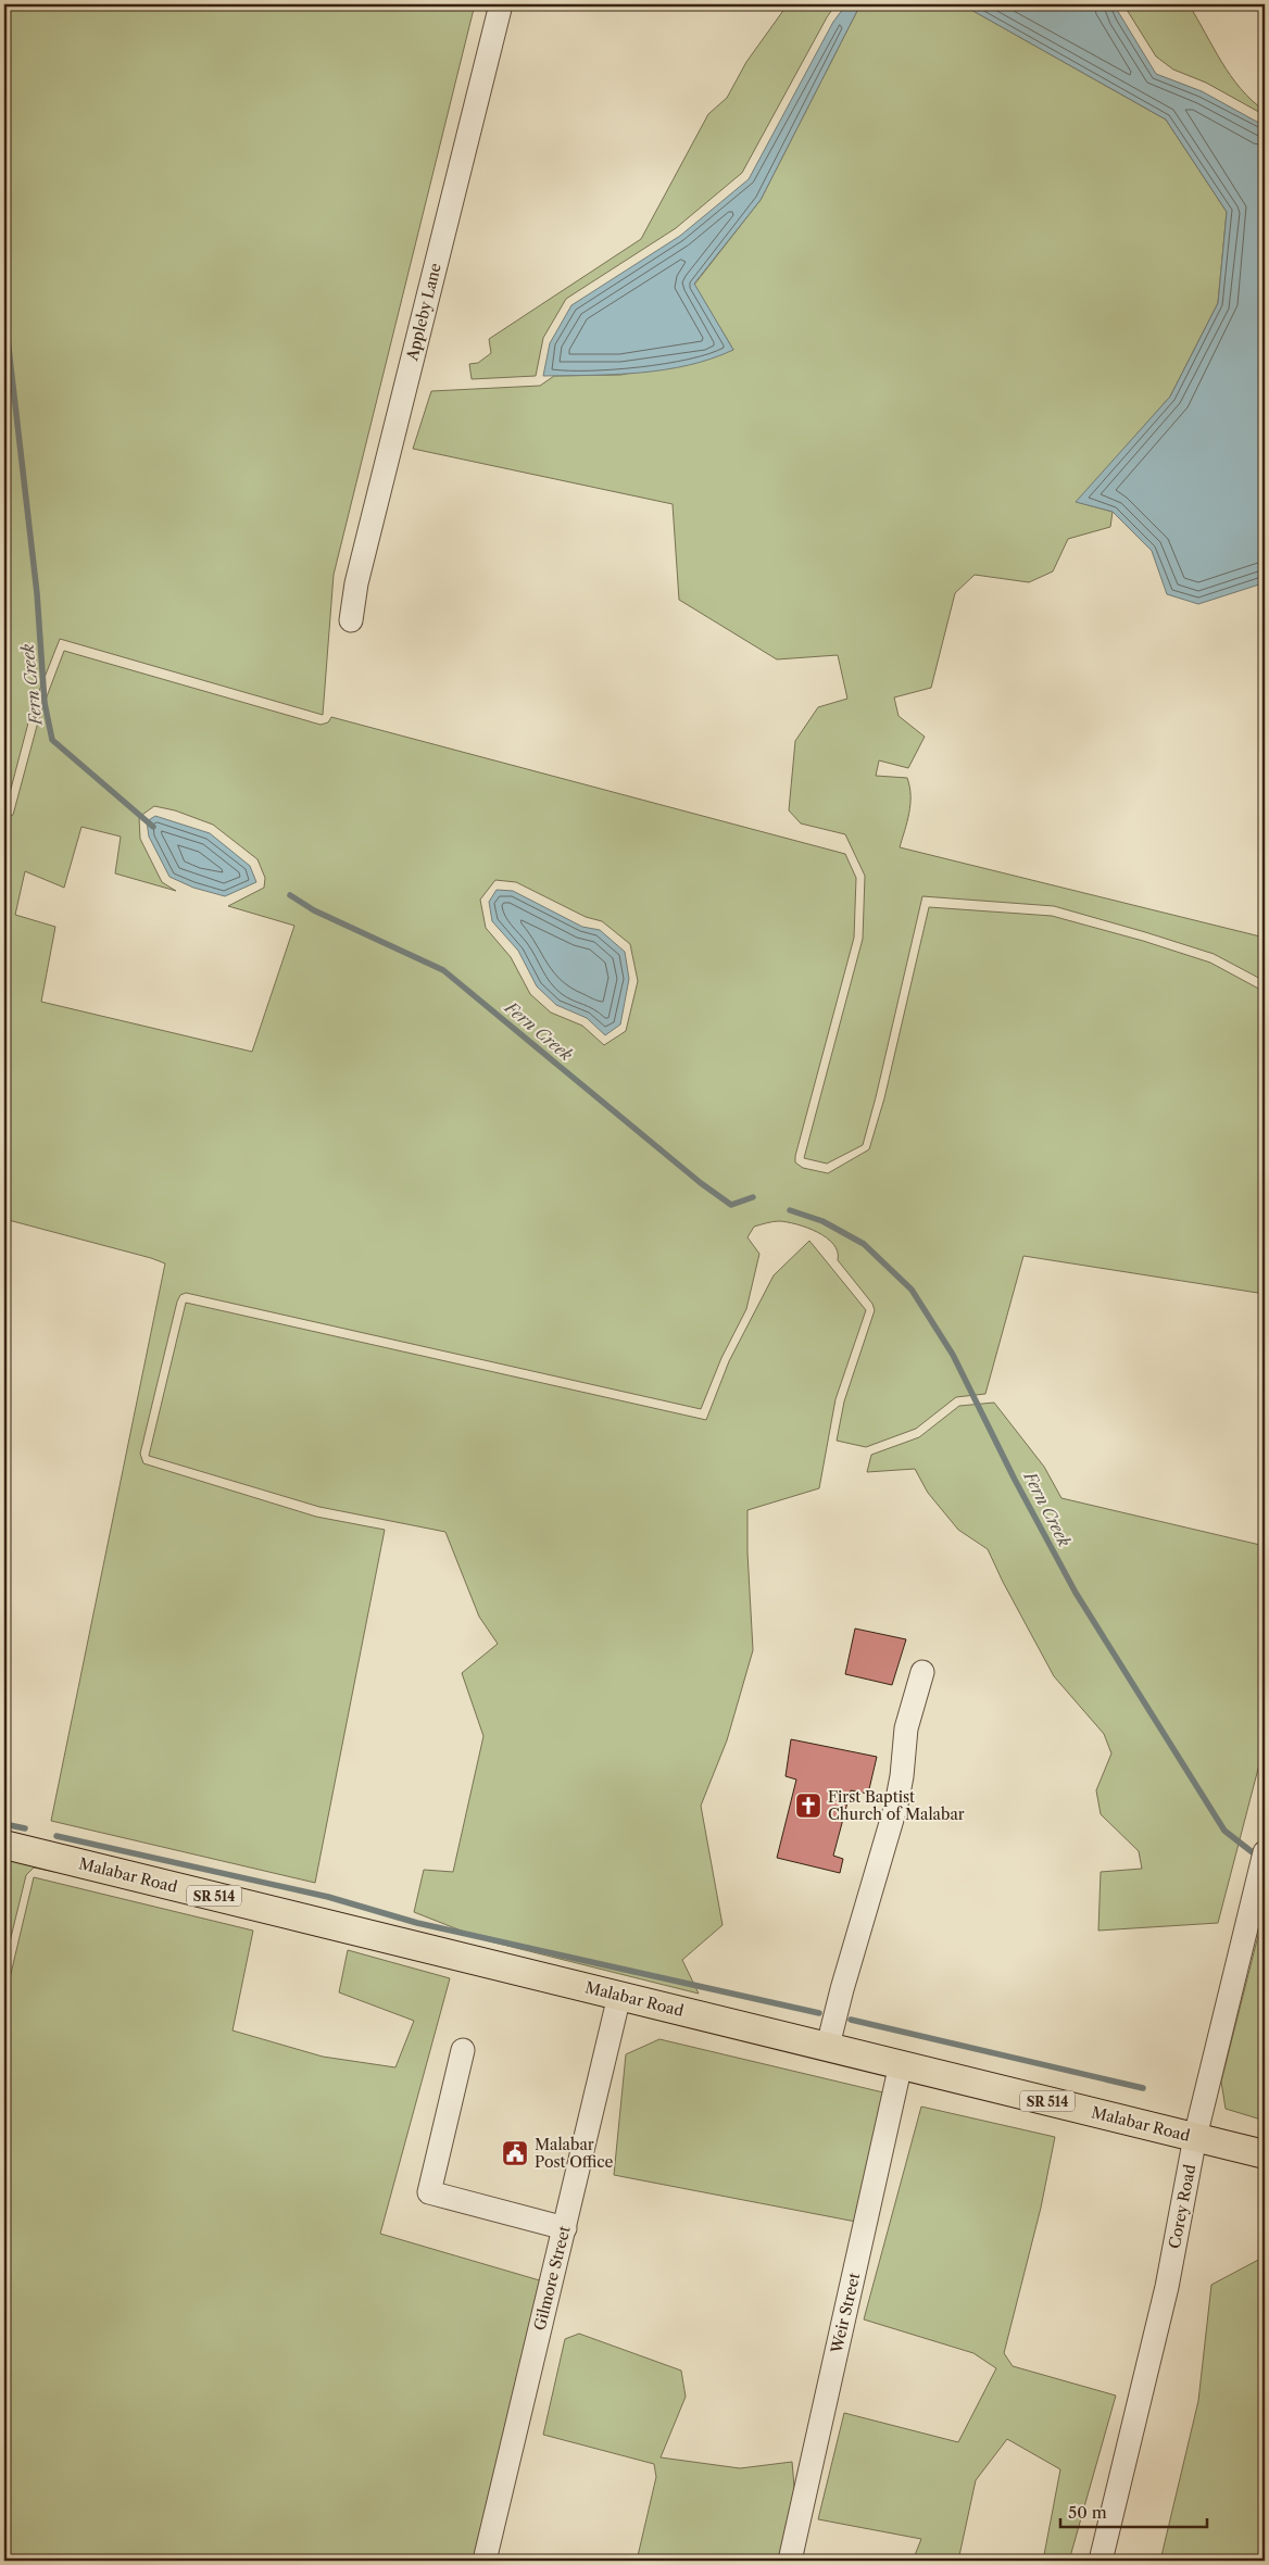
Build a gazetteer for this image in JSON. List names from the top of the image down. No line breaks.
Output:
{"streets":{"main road":["Malabar Road","SR 514"],"street":["Appleby Lane","Corey Road","Gilmore Street","Weir Street"]},"crossings":[["Malabar Road","Corey Road"],["Malabar Road","Gilmore Street"],["Malabar Road","Weir Street"]],"water":["Fern Creek"],"places":{"church":["First Baptist Church of Malabar"],"public building":["Malabar Post Office"]},"scale_bar":"50 m"}
